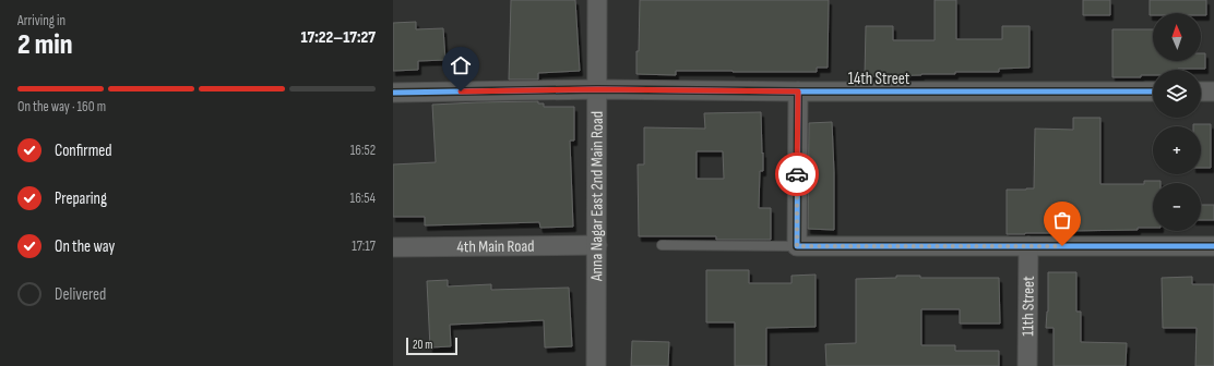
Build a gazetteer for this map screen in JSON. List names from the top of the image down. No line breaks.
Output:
{"streets":{"street":["14th Street","Anna Nagar East 2nd Main Road","4th Main Road","11th Street"]},"crossings":[["14th Street","Anna Nagar East 2nd Main Road"],["Anna Nagar East 2nd Main Road","4th Main Road"]],"scale_bar":"20 m","north":"top","page":{"heading":["2 min","Arriving in","17:22–17:27"],"map_buttons":["+","−"],"bar":"On the way · 160 m","list":[["Confirmed","16:52"],["Preparing","16:54"],["On the way","17:17"],"Delivered"],"scale":"20 m"}}
